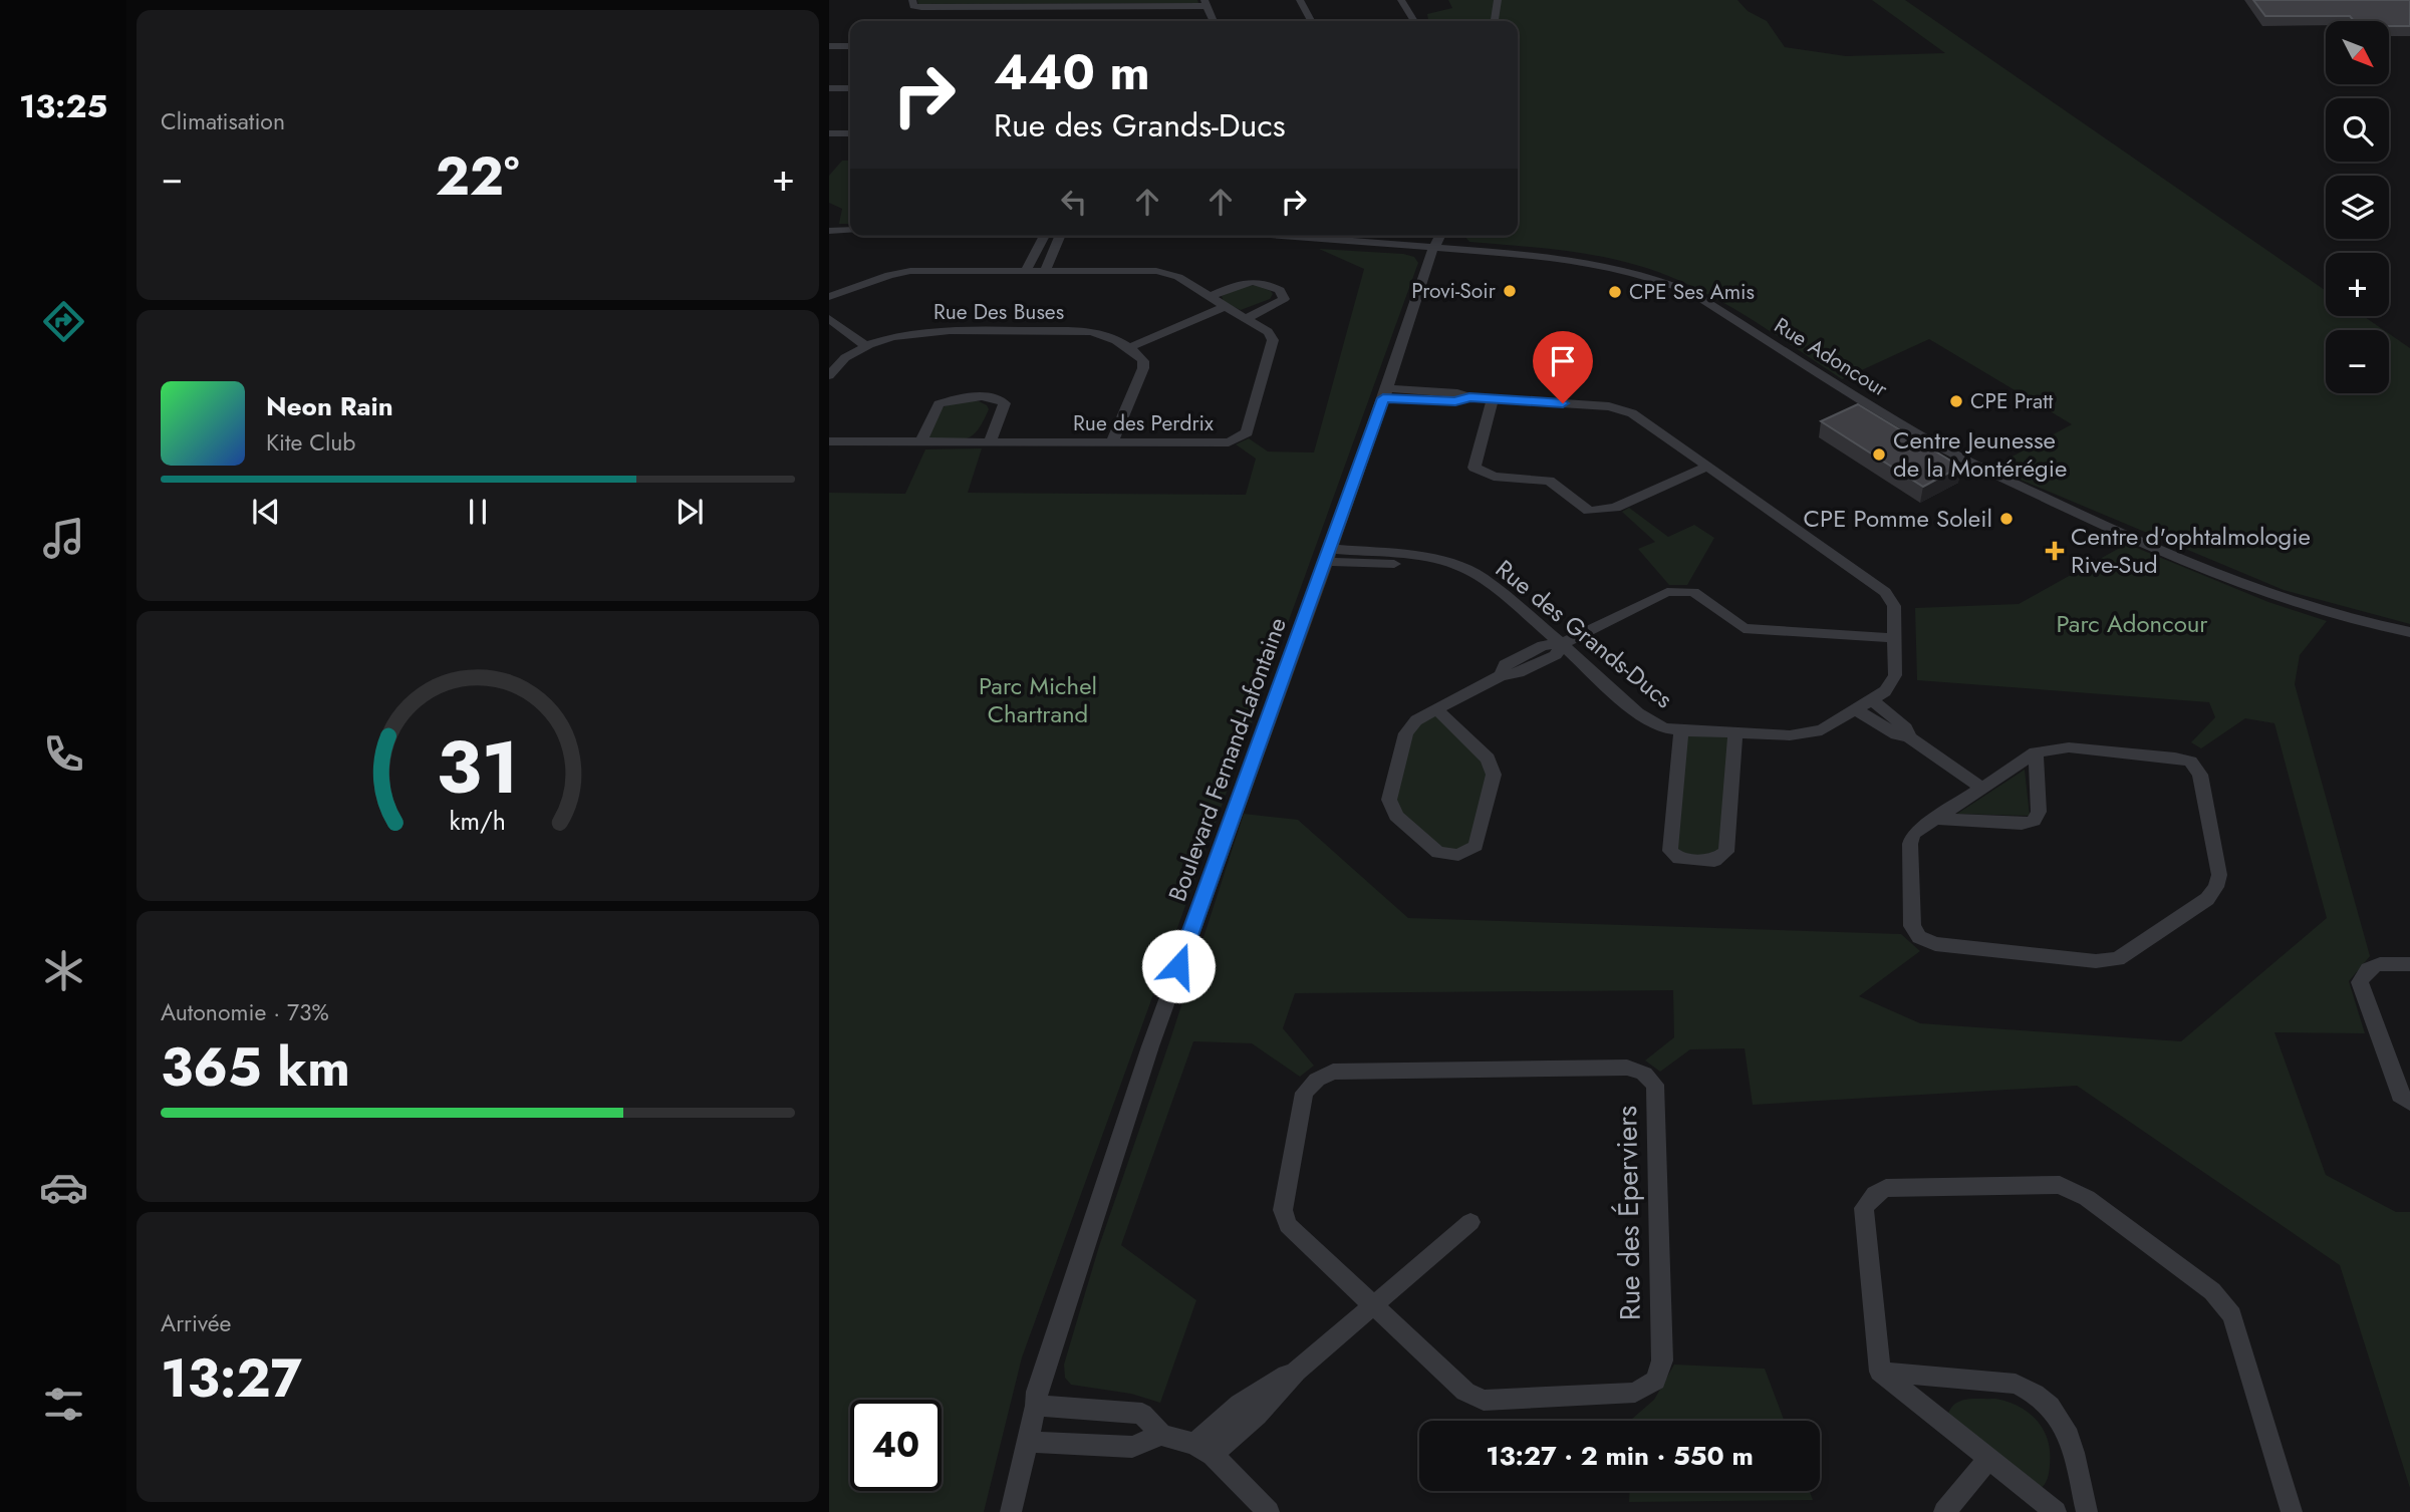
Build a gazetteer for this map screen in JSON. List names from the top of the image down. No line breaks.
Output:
{"streets":{"street":["Rue Des Buses","Rue Adoncour","Rue des Perdrix","Rue des Grands-Ducs","Boulevard Fernand-Lafontaine","Rue des Éperviers"]},"crossings":[["Rue Adoncour","Boulevard Fernand-Lafontaine"],["Rue des Grands-Ducs","Boulevard Fernand-Lafontaine"]],"parks":["Parc Adoncour","Parc Michel Chartrand"],"places":{"other":["Provi-Soir","CPE Ses Amis","CPE Pratt","Centre Jeunesse de la Montérégie","CPE Pomme Soleil"],"health":["Centre d'ophtalmologie Rive-Sud"]},"north":"bottom right","page":{"tabs":"13:25","tile":["Climatisation",["Autonomie · 73%","365 km"],["Arrivée","13:27"]],"map_buttons":["+","−"],"turn":["440 m","Rue des Grands-Ducs"],"heat":["−","22°","+"],"song":["Neon Rain","Kite Club"],"limit":"40","trip":"13:27 · 2 min · 550 m","gauge":["31","km/h"]}}
